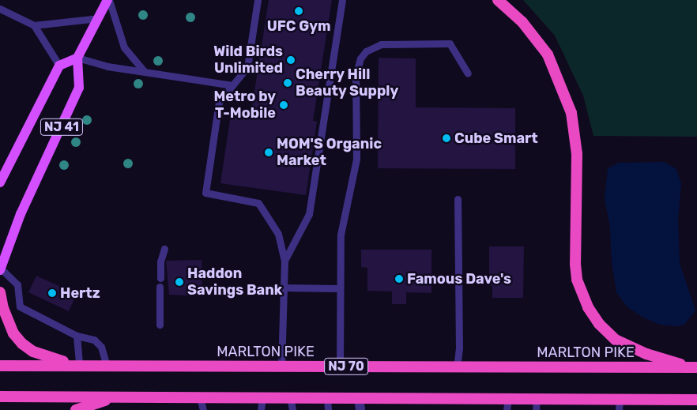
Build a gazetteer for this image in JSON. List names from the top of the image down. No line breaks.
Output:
{"streets":{"highway":["MARLTON PIKE","NJ 70"],"main road":["NJ 41"]},"places":["UFC Gym","Wild Birds Unlimited","Cherry Hill Beauty Supply","Metro by T-Mobile","Cube Smart","MOM'S Organic Market","Famous Dave's","Haddon Savings Bank","Hertz"]}
